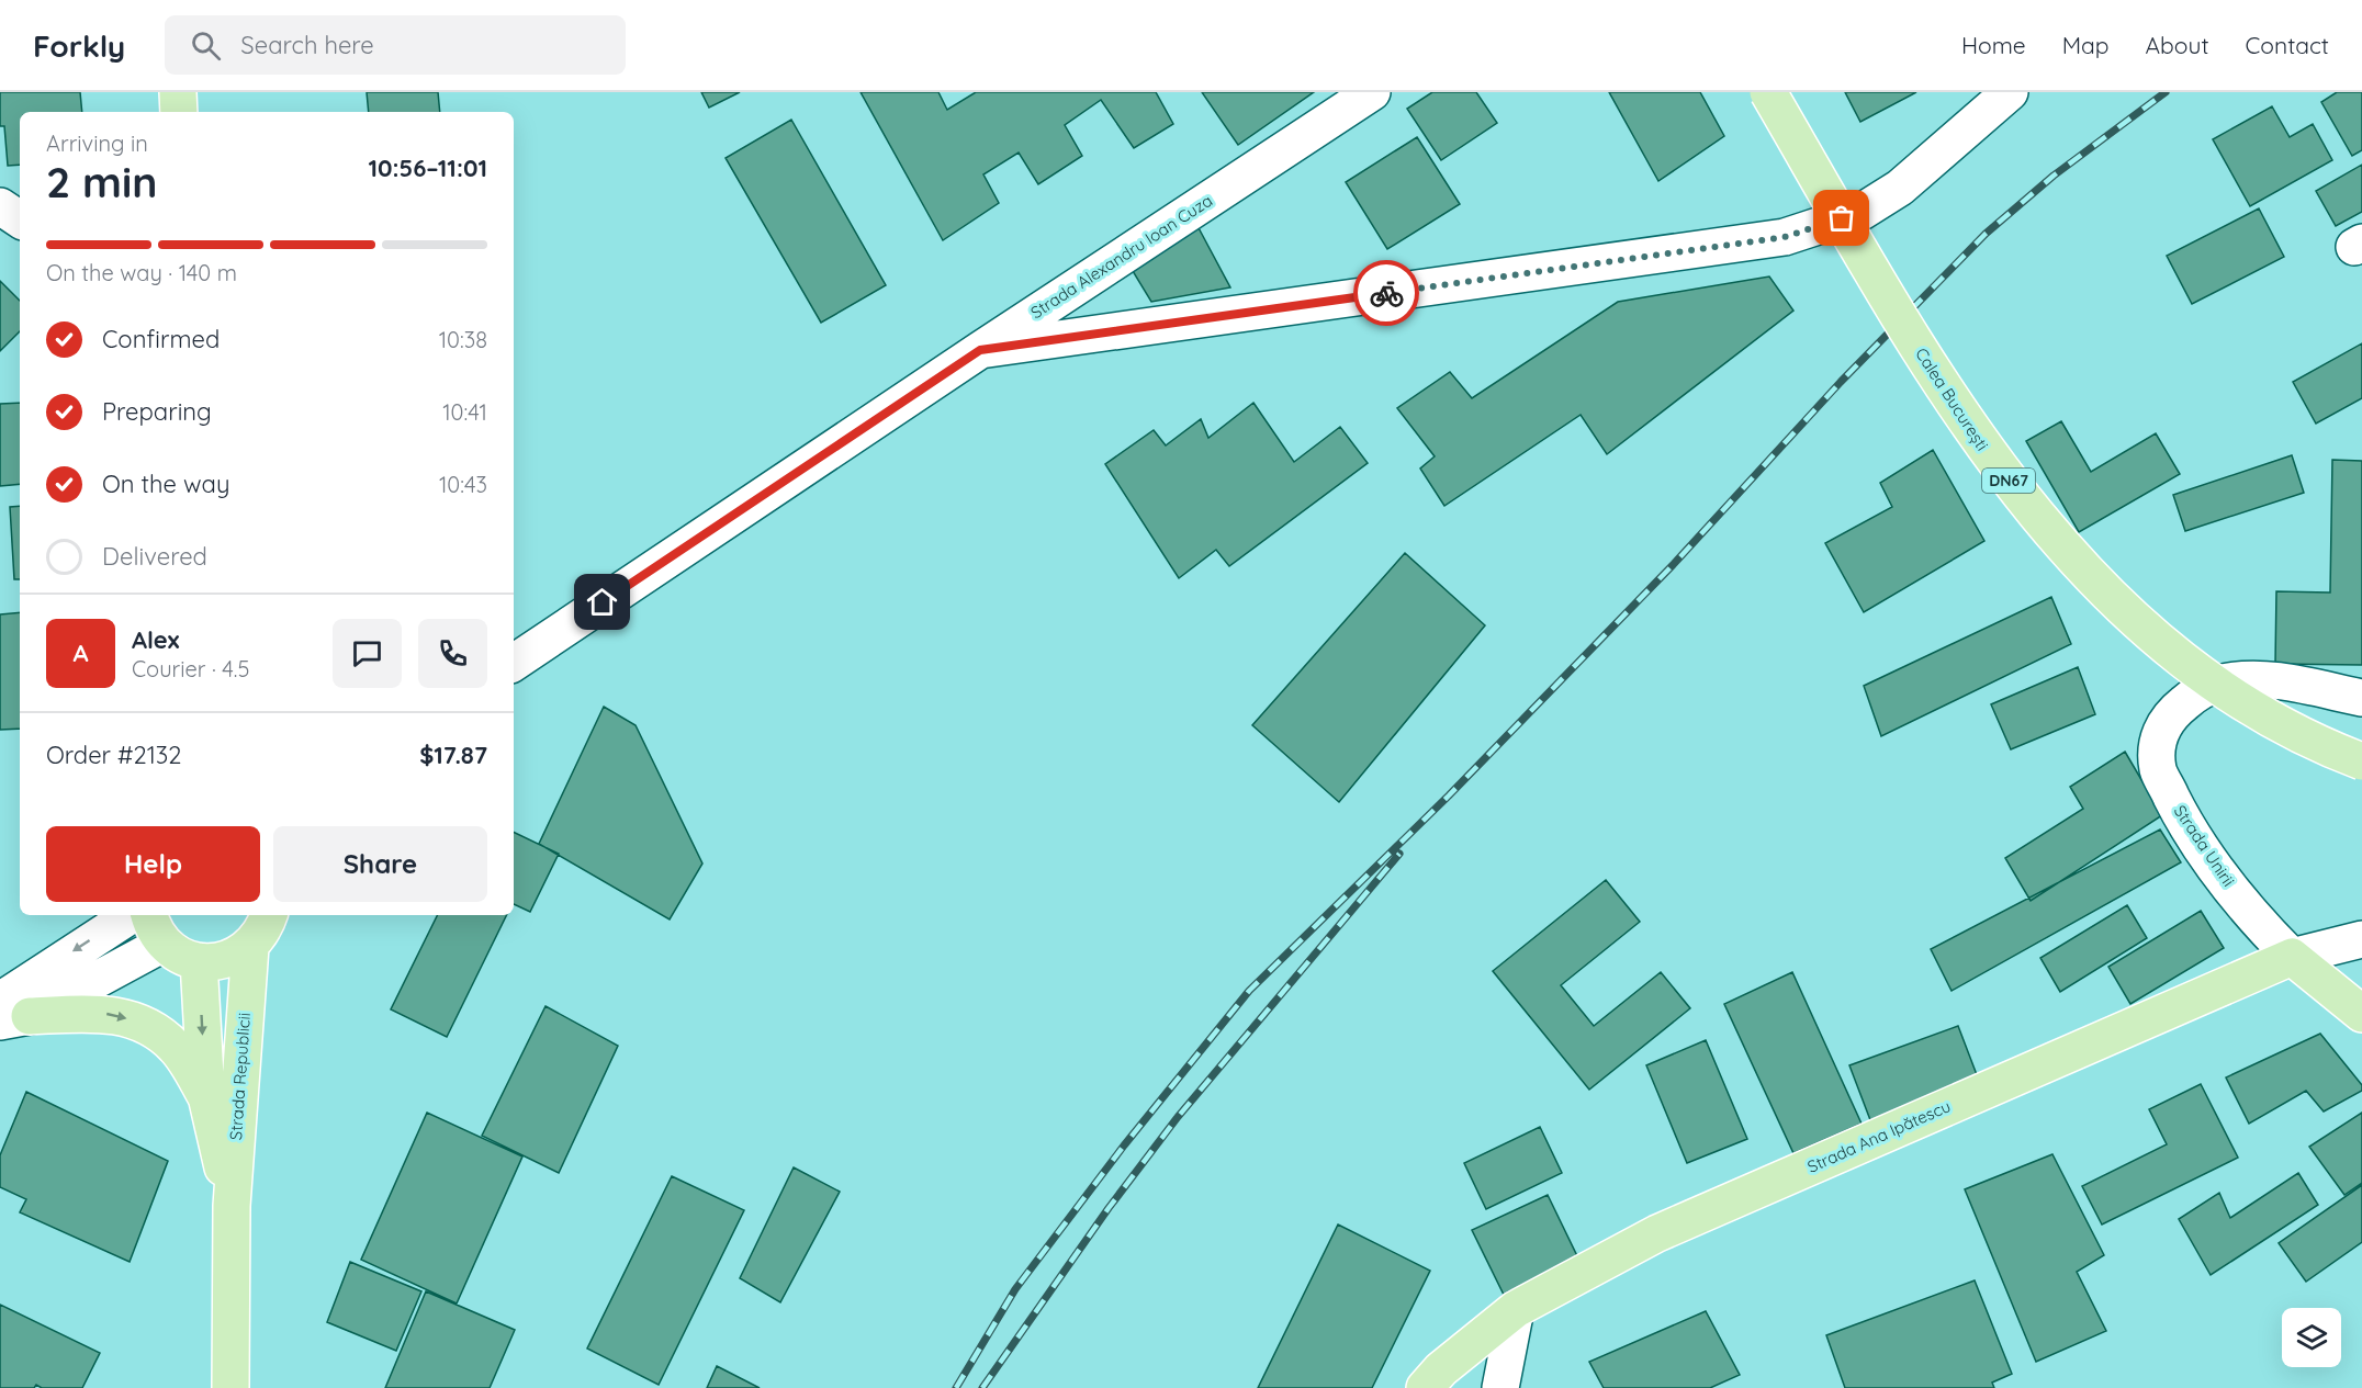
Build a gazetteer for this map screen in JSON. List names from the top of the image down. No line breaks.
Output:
{"streets":{"main road":["Calea București","DN67","Strada Unirii","Strada Republicii","Strada Ana Ipătescu"],"street":["Strada Alexandru Ioan Cuza"]},"crossings":[["Strada Unirii","Strada Ana Ipătescu"]],"page":{"header":"Forkly","search":"Search here","nav":["Home","Map","About","Contact"],"heading":["2 min","Arriving in","10:56–11:01"],"panel":["Alex","Courier · 4.5","Order #2132","$17.87"],"bar":"On the way · 140 m","list":[["Confirmed","10:38"],["Preparing","10:41"],["On the way","10:43"],"Delivered"],"round":"A","buttons":["Help","Share"]}}
